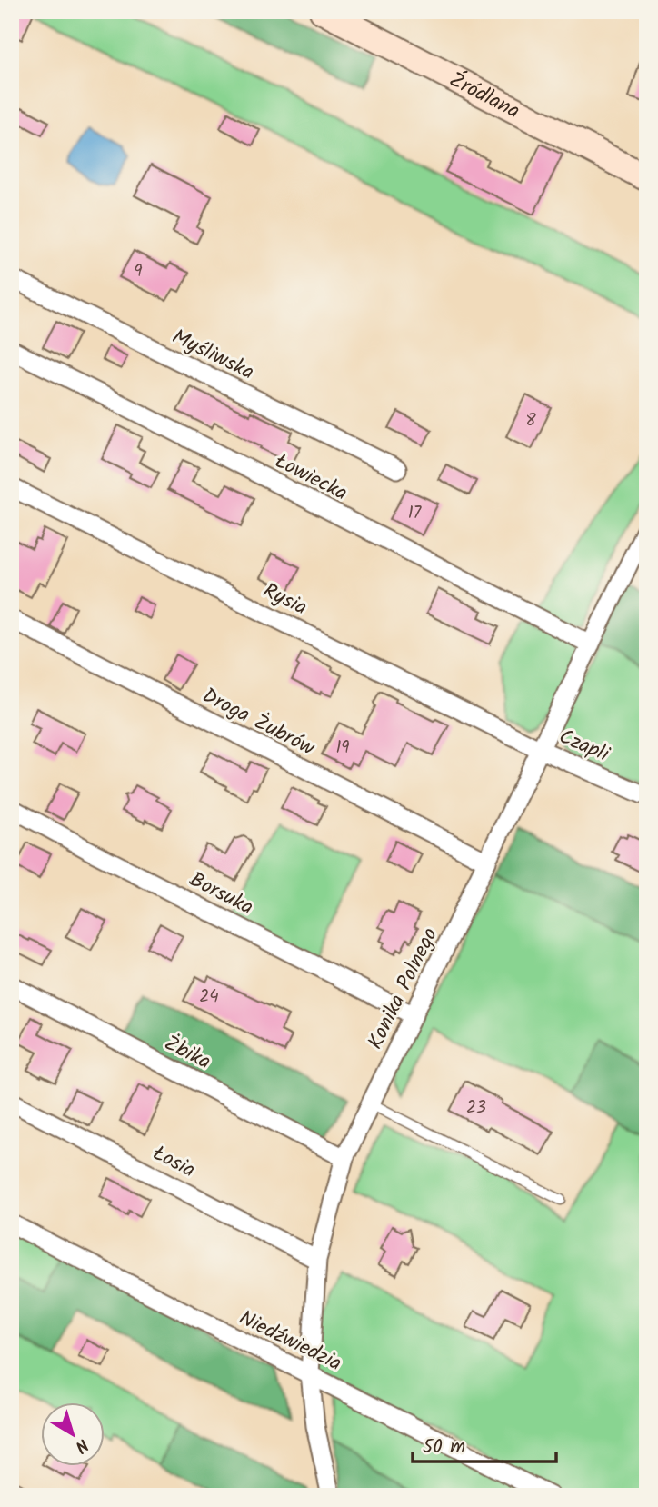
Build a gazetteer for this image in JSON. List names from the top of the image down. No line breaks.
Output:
{"streets":{"main road":["Źródlana"],"street":["Myśliwska","Łowiecka","Rysia","Droga Żubrów","Czapli","Borsuka","Konika Polnego","Żbika","Łosia","Niedźwiedzia"]},"crossings":[["Łowiecka","Konika Polnego"],["Rysia","Czapli"],["Rysia","Konika Polnego"],["Droga Żubrów","Konika Polnego"],["Czapli","Konika Polnego"],["Borsuka","Konika Polnego"],["Konika Polnego","Żbika"],["Konika Polnego","Łosia"],["Konika Polnego","Niedźwiedzia"]],"house_numbers":["9","8","17","19","24","23"],"scale_bar":"50 m","north":"bottom right"}
